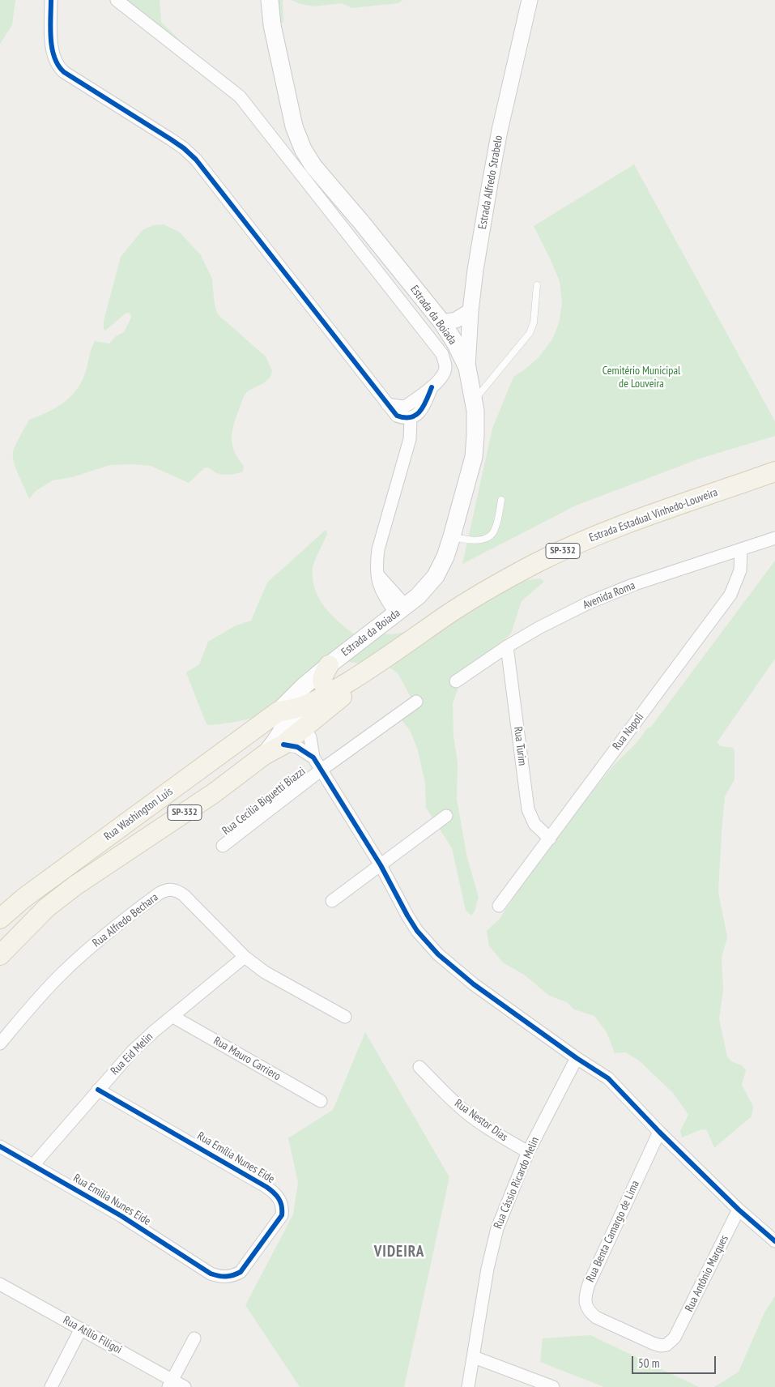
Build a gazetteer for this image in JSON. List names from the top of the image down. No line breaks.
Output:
{"streets":{"main road":["Estrada da Boiada","Estrada Estadual Vinhedo-Louveira","SP-332","Rua Washington Luís"],"street":["Estrada Alfredo Strabelo","Avenida Roma","Rua Napoli","Rua Turim","Rua Cecília Biguetti Biazzi","Rua Alfredo Bechara","Rua Eid Melin","Rua Mauro Carriero","Rua Nestor Dias","Rua Emília Nunes Eide","Rua Cássio Ricardo Melin","Rua Emilia Nunes Eide","Rua Benta Camargo de Lima","Rua Antônio Marques","Rua Atílio Filigoi"]},"crossings":[["Estrada Alfredo Strabelo","Estrada da Boiada"],["Estrada da Boiada","SP-332"],["Estrada da Boiada","Rua Washington Luís"],["Estrada Estadual Vinhedo-Louveira","SP-332"],["SP-332","Rua Washington Luís"],["Avenida Roma","Rua Napoli"],["Avenida Roma","Rua Turim"],["Rua Napoli","Rua Turim"],["Rua Alfredo Bechara","Rua Eid Melin"],["Rua Eid Melin","Rua Mauro Carriero"],["Rua Eid Melin","Rua Emília Nunes Eide"],["Rua Eid Melin","Rua Emilia Nunes Eide"],["Rua Nestor Dias","Rua Cássio Ricardo Melin"],["Rua Emília Nunes Eide","Rua Emilia Nunes Eide"],["Rua Benta Camargo de Lima","Rua Antônio Marques"]],"districts":["VIDEIRA"],"parks":["Cemitério Municipal de Louveira"],"scale_bar":"50 m"}
